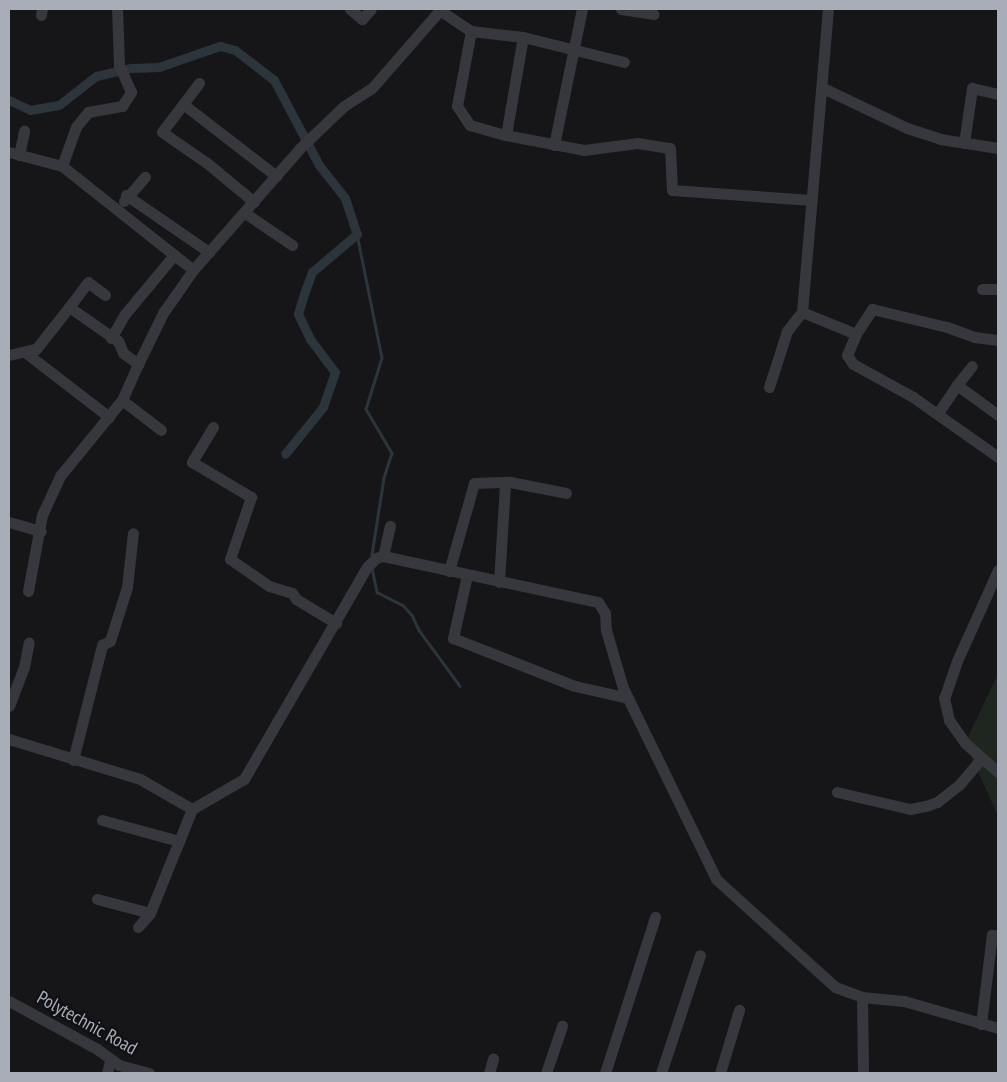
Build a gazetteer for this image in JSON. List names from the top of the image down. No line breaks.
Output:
{"streets":{"street":["Polytechnic Road"]}}
